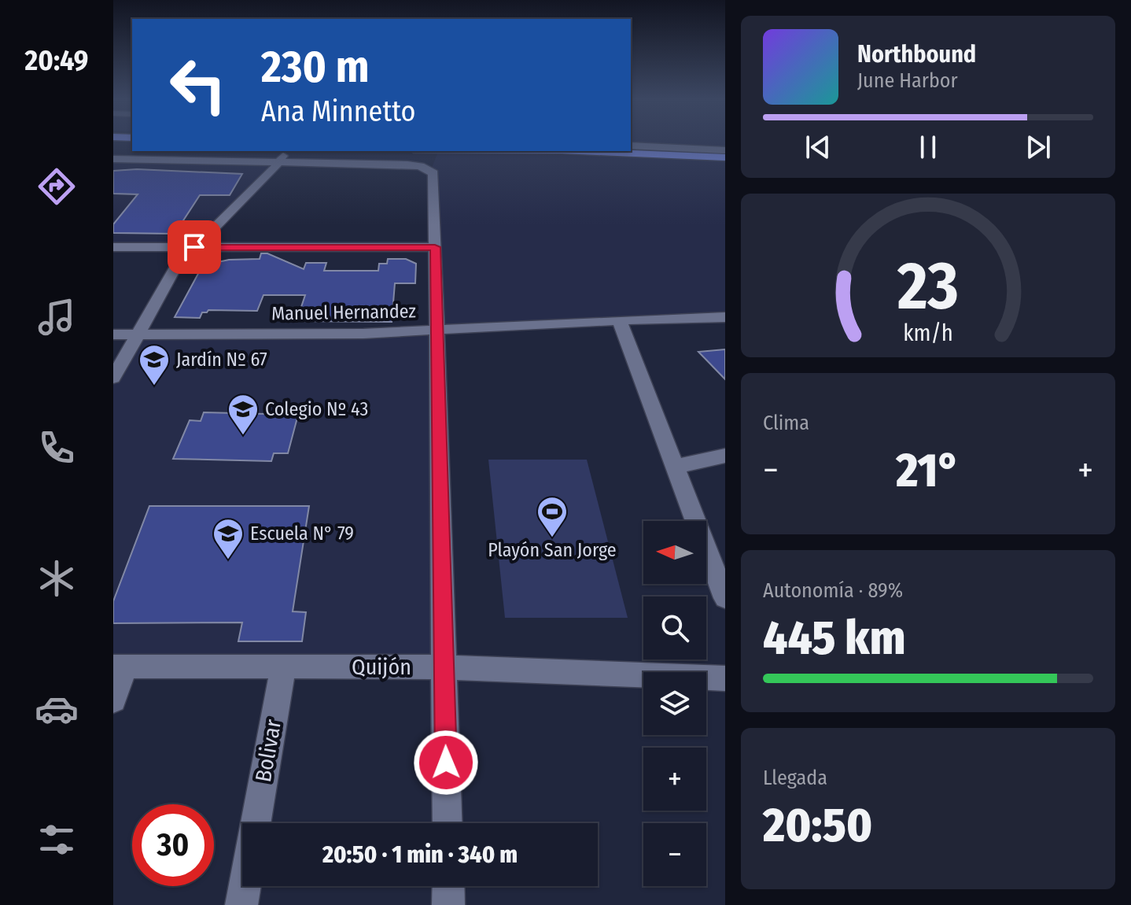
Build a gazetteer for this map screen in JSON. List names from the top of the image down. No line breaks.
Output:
{"streets":{"street":["Manuel Hernandez","Quijón","Bolivar"]},"crossings":[["Quijón","Bolivar"]],"places":{"school or university":["Jardín Nº 67","Colegio Nº 43","Escuela N° 79"],"sports":["Playón San Jorge"]},"north":"left","page":{"tabs":"20:49","turn":["230 m","Ana Minnetto"],"song":["Northbound","June Harbor"],"tile":["Clima",["Autonomía · 89%","445 km"],["Llegada","20:50"]],"heat":["−","21°","+"],"map_buttons":["+","−"],"limit":"30","trip":"20:50 · 1 min · 340 m","gauge":["23","km/h"]}}
